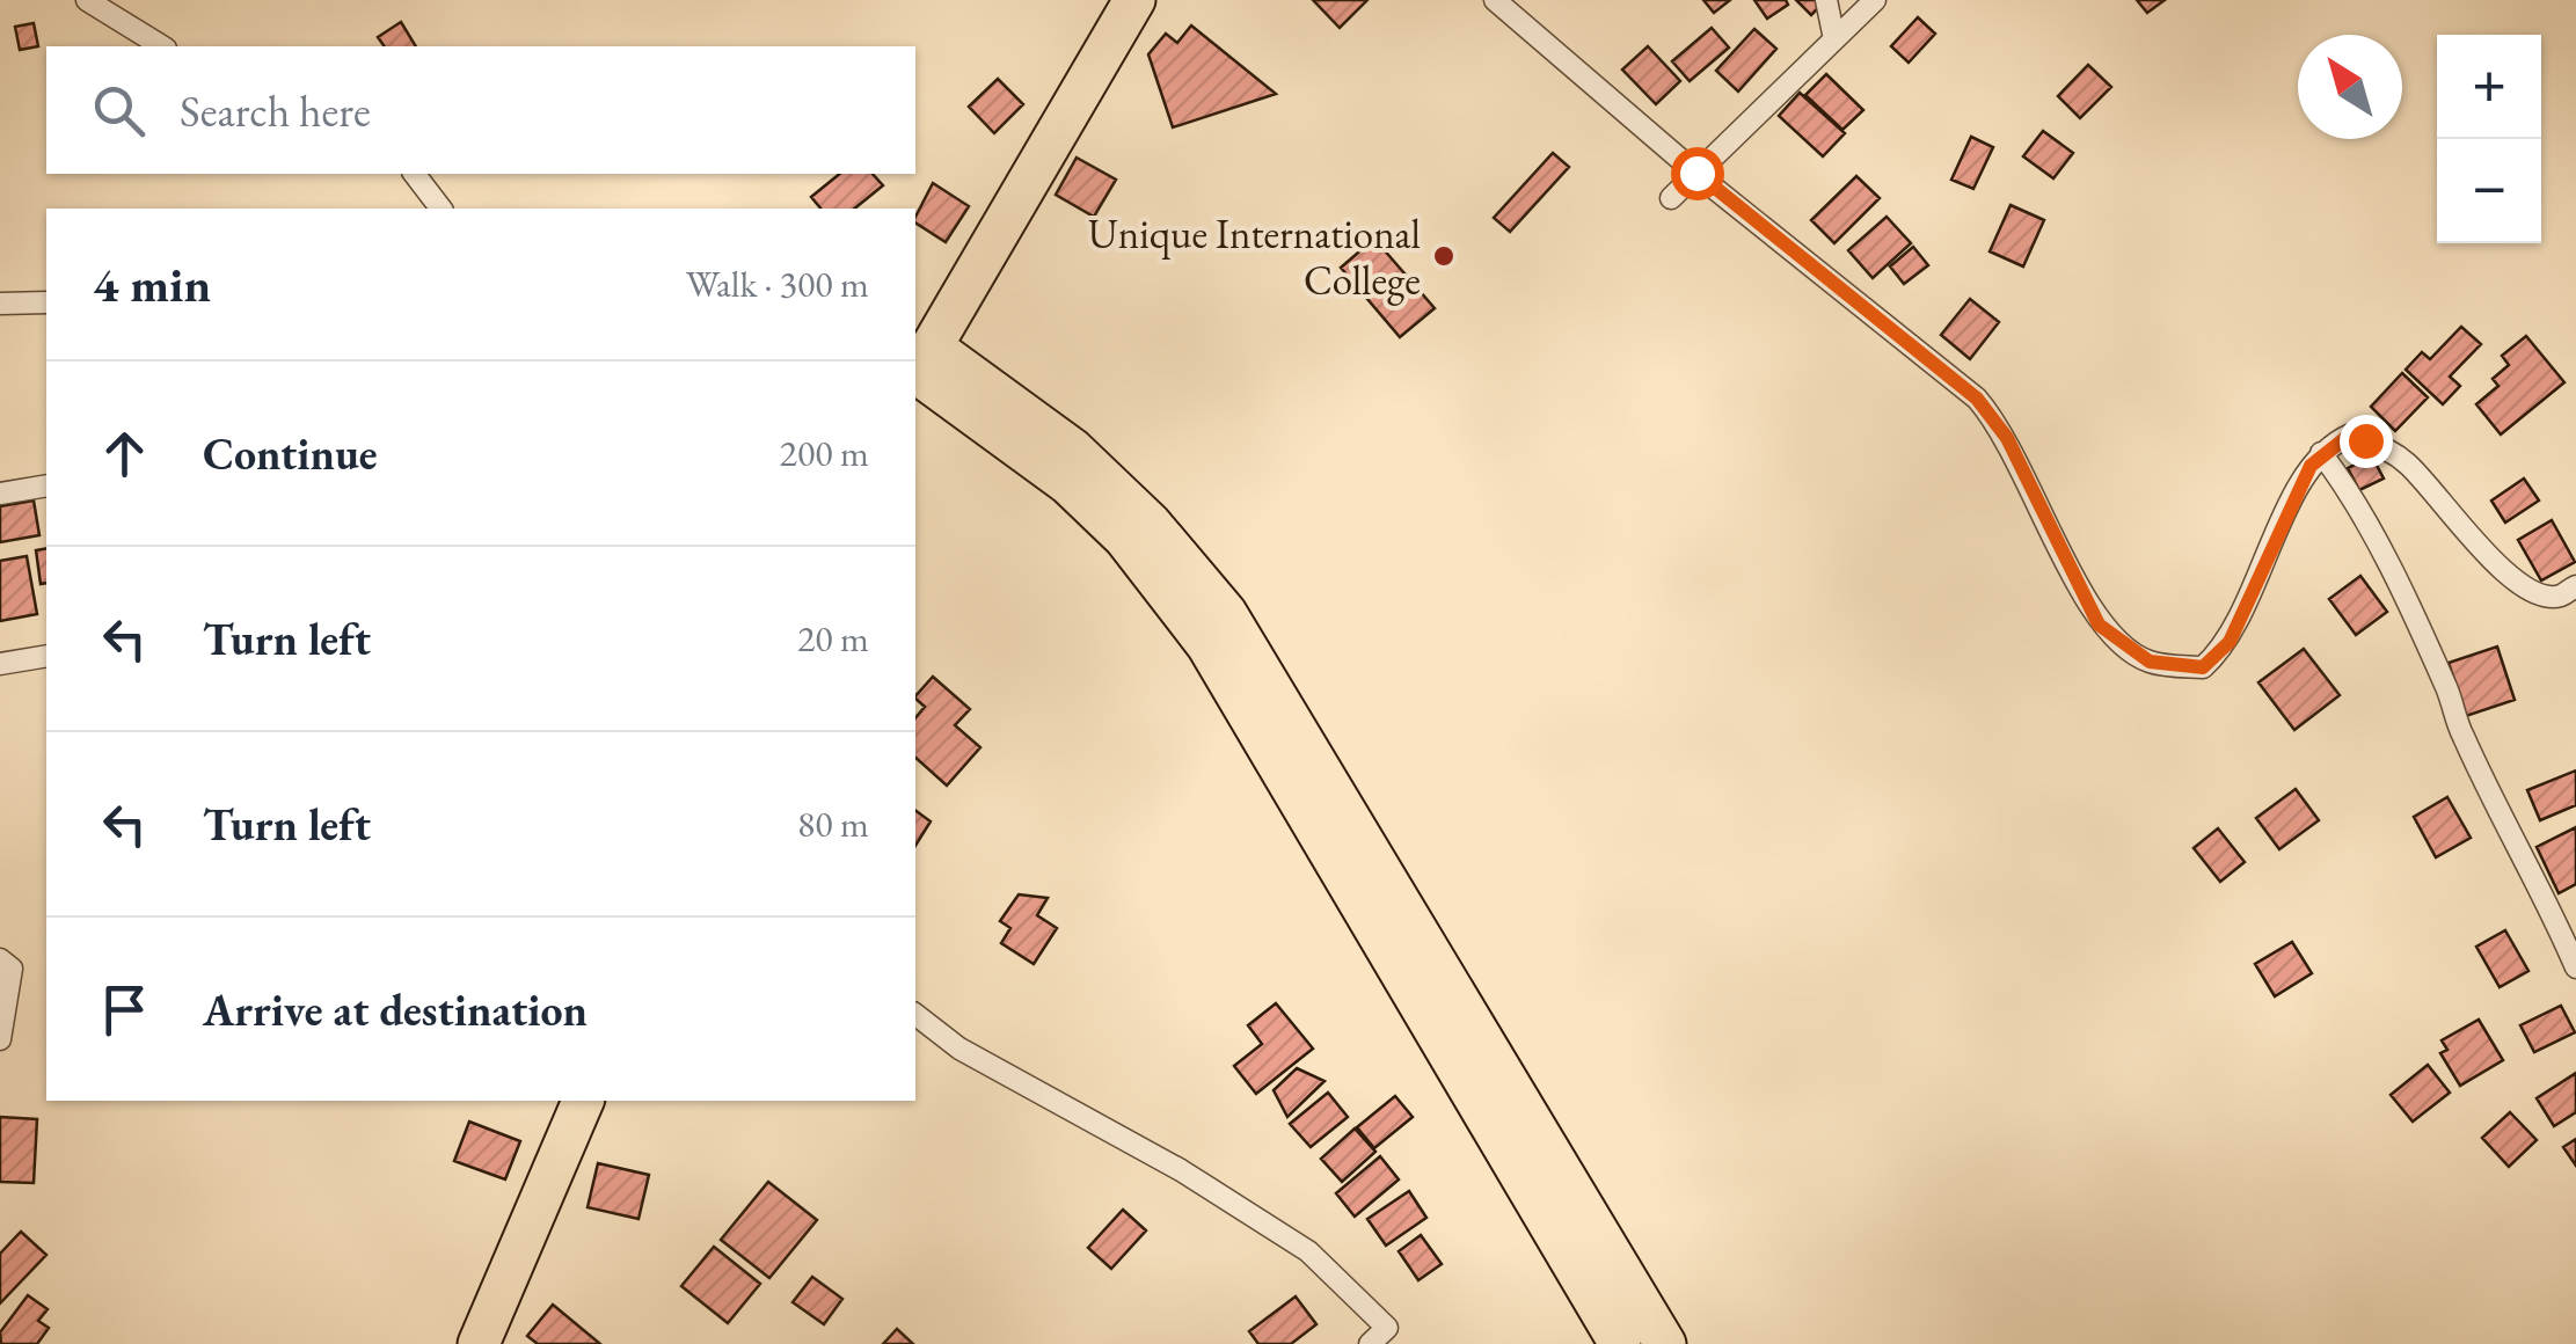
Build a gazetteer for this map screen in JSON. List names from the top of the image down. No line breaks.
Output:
{"places":["Unique International College"],"north":"top left","page":{"map_buttons":["+","−"],"search":"Search here","heading":["4 min","Walk · 300 m"],"list":[["Continue","200 m"],["Turn left","20 m"],["Turn left","80 m"],"Arrive at destination"]}}
